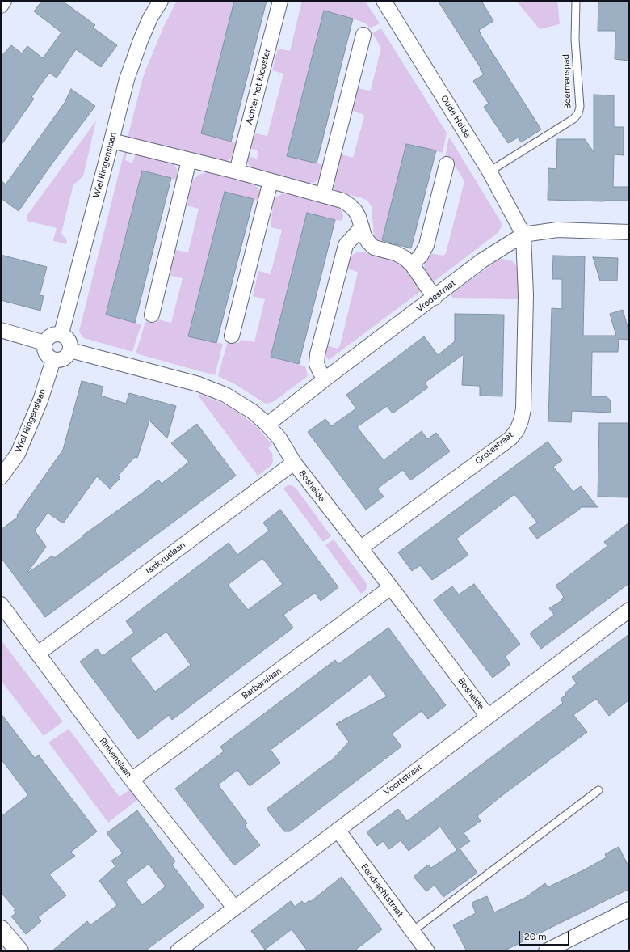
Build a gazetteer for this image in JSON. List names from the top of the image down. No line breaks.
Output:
{"streets":{"street":["Achter het Klooster","Oude Heide","Wiel Ringenslaan","Vredestraat","Grotestraat","Bosheide","Isidoruslaan","Barbaralaan","Rinkenslaan","Voortstraat","Eendrachtstraat"],"lane":["Boermanspad"]},"crossings":[["Boermanspad","Oude Heide"],["Oude Heide","Vredestraat"],["Oude Heide","Grotestraat"],["Wiel Ringenslaan","Bosheide"],["Vredestraat","Grotestraat"],["Vredestraat","Bosheide"],["Grotestraat","Bosheide"],["Bosheide","Isidoruslaan"],["Bosheide","Barbaralaan"],["Bosheide","Voortstraat"],["Isidoruslaan","Rinkenslaan"],["Barbaralaan","Rinkenslaan"],["Rinkenslaan","Voortstraat"],["Voortstraat","Eendrachtstraat"]],"scale_bar":"20 m"}
